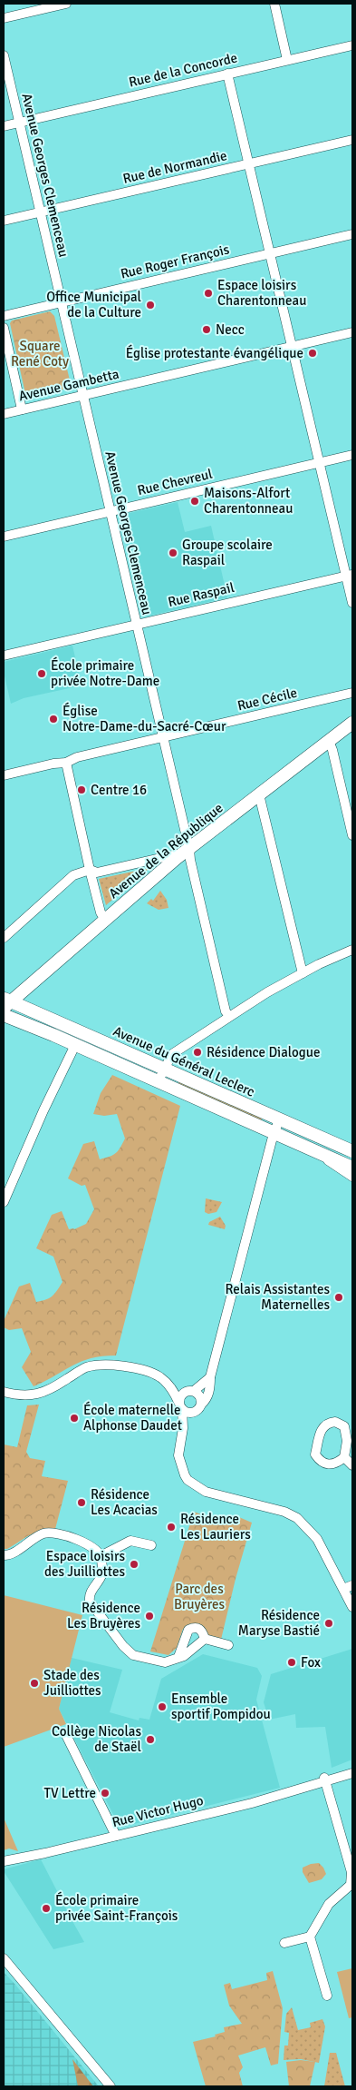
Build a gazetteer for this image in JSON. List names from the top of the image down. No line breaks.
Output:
{"streets":{"main road":["Avenue de la République","Avenue du Général Leclerc"],"street":["Rue de la Concorde","Rue de Normandie","Avenue Georges Clemenceau","Rue Roger François","Avenue Gambetta","Rue Chevreul","Rue Raspail","Rue Cécile","Rue Victor Hugo"]},"crossings":[["Rue de la Concorde","Avenue Georges Clemenceau"],["Rue de Normandie","Avenue Georges Clemenceau"],["Avenue Georges Clemenceau","Rue Roger François"],["Avenue Georges Clemenceau","Avenue Gambetta"],["Avenue Georges Clemenceau","Rue Chevreul"],["Avenue Georges Clemenceau","Rue Raspail"],["Avenue Georges Clemenceau","Rue Cécile"],["Avenue Georges Clemenceau","Avenue de la République"],["Avenue de la République","Avenue du Général Leclerc"]],"parks":["Square René Coty","Parc des Bruyères"],"places":["Espace loisirs Charentonneau","Office Municipal de la Culture","Necc","Église protestante évangélique","Maisons-Alfort Charentonneau","Groupe scolaire Raspail","École primaire privée Notre-Dame","Église Notre-Dame-du-Sacré-Cœur","Centre 16","Résidence Dialogue","Relais Assistantes Maternelles","École maternelle Alphonse Daudet","Résidence Les Acacias","Résidence Les Lauriers","Espace loisirs des Juilliottes","Résidence Les Bruyères","Résidence Maryse Bastié","Fox","Stade des Juilliottes","Ensemble sportif Pompidou","Collège Nicolas de Staël","TV Lettre","École primaire privée Saint-François"]}
